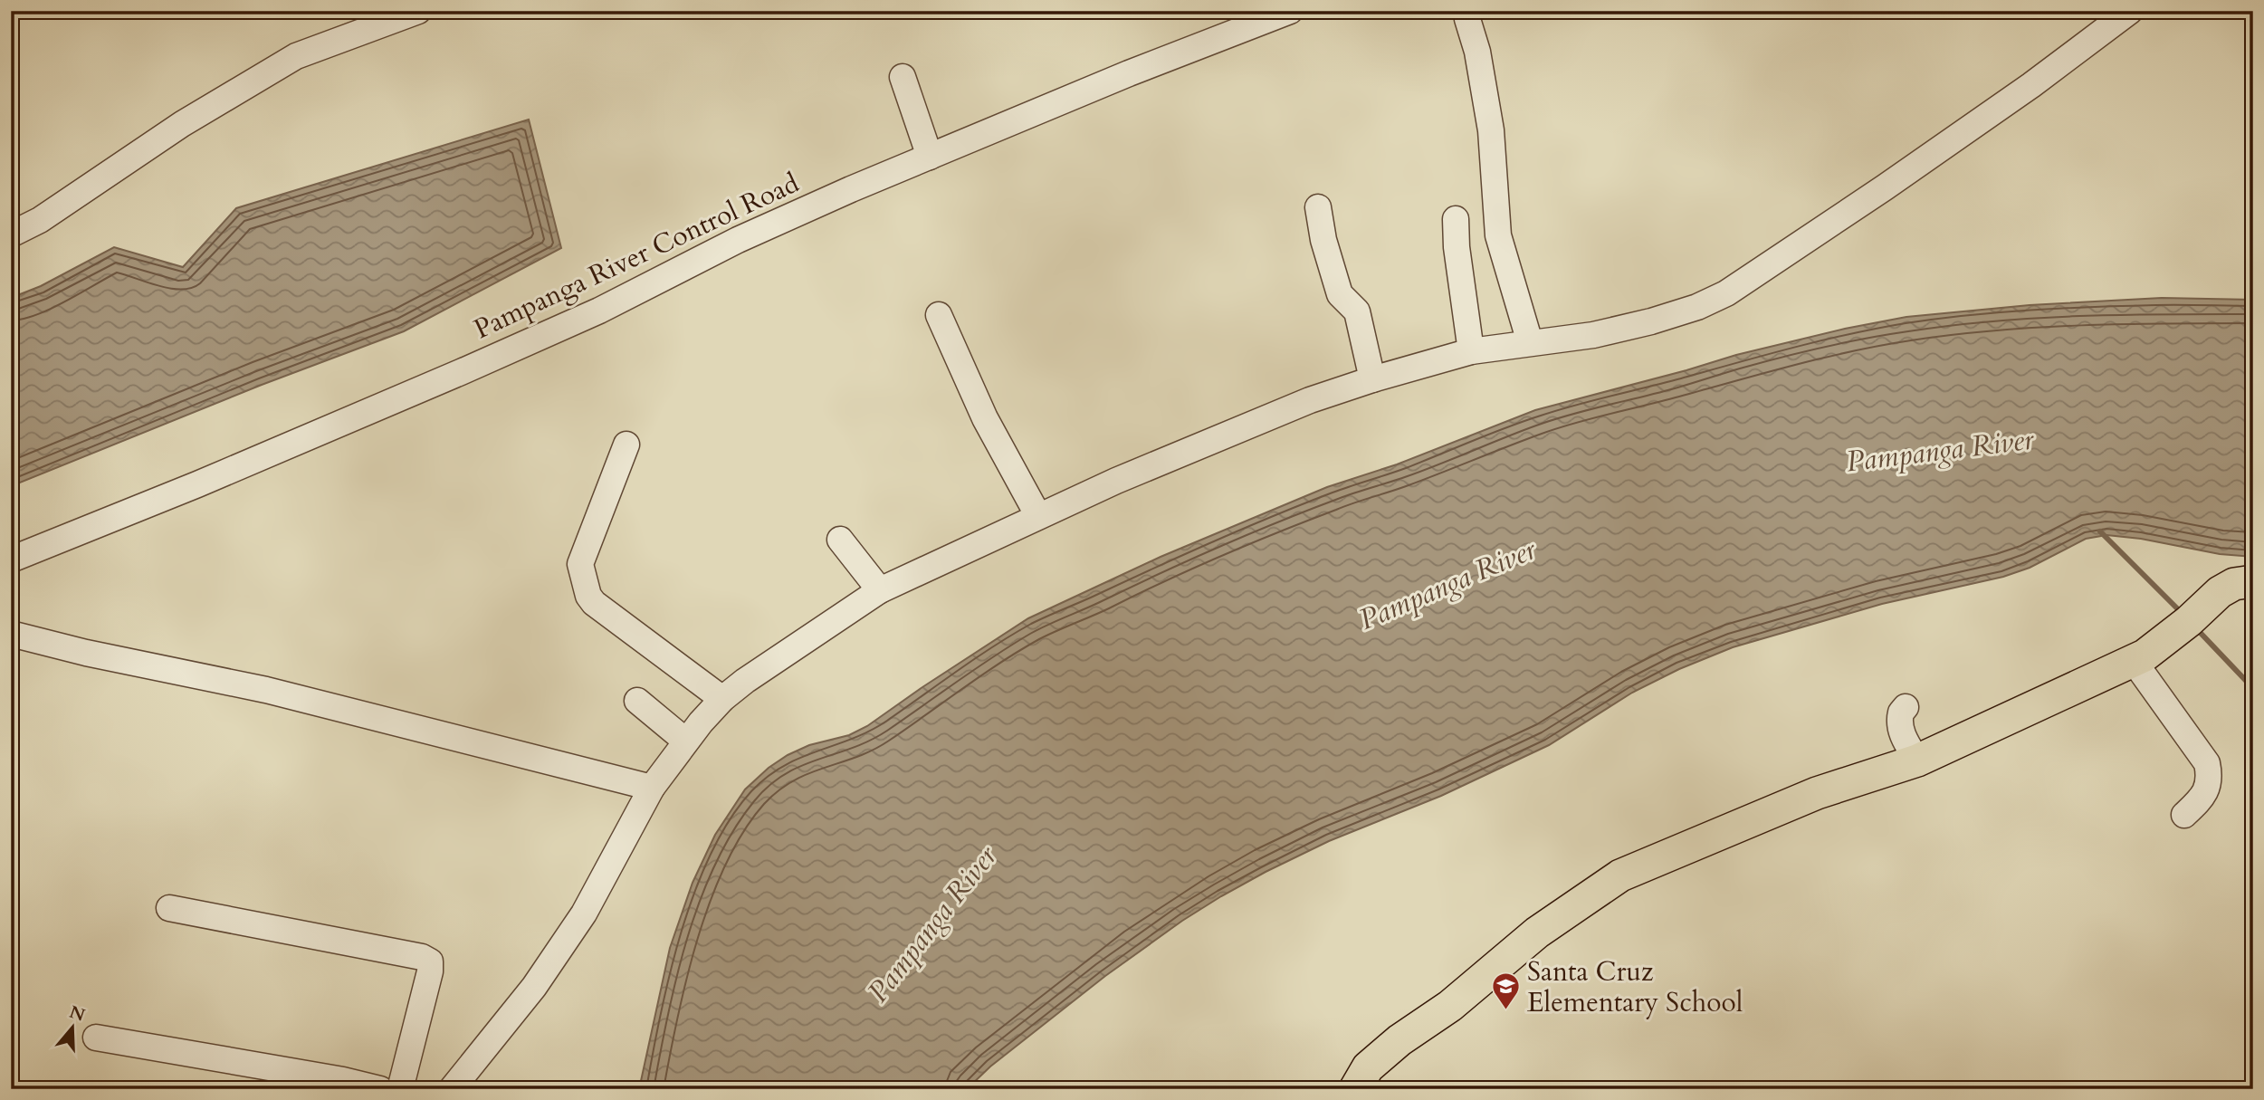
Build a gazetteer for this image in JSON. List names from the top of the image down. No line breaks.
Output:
{"streets":{"street":["Pampanga River Control Road"]},"water":["Pampanga River"],"places":{"school or university":["Santa Cruz Elementary School"]},"north":"top"}
